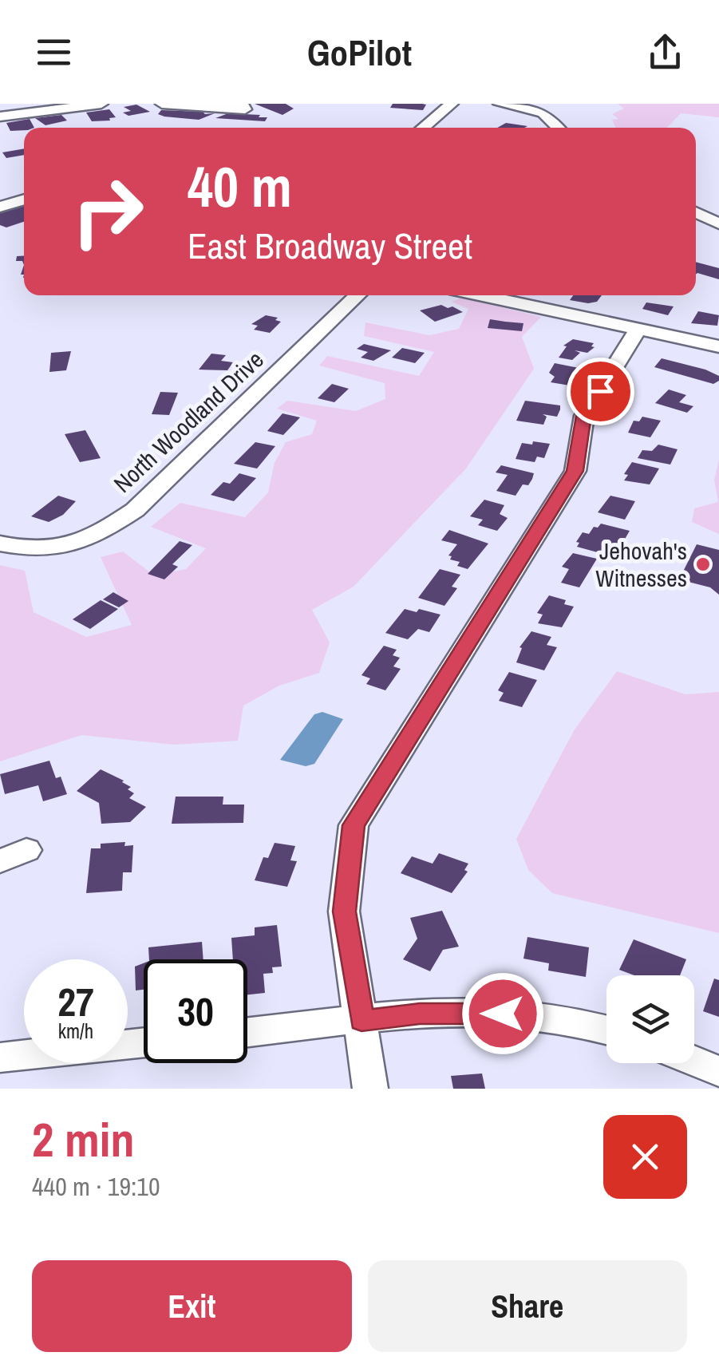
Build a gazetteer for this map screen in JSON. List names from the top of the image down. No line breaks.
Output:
{"streets":{"street":["North Woodland Drive"]},"places":["Jehovah's Witnesses"],"page":{"header":"GoPilot","turn":["40 m","East Broadway Street"],"speed":"27 km/h","limit":"30","heading":["2 min","440 m · 19:10"],"buttons":["Exit","Share"]}}
